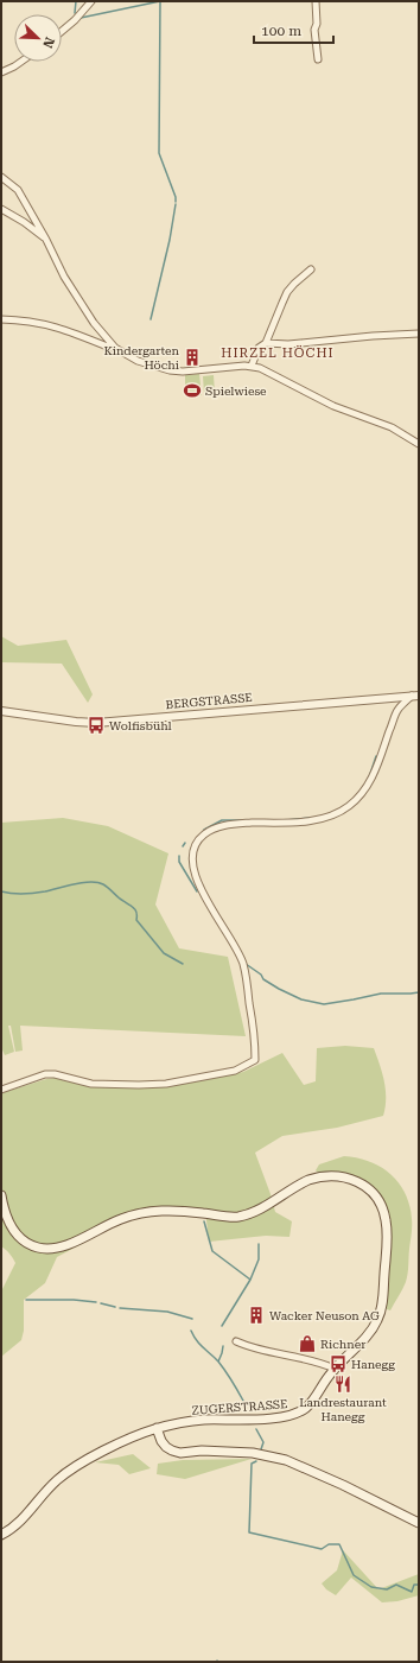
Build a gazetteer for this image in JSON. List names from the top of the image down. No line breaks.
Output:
{"streets":{"main road":["ZUGERSTRASSE"],"street":["BERGSTRASSE"]},"districts":["HIRZEL HÖCHI"],"places":{"building":["Kindergarten Höchi","Wacker Neuson AG"],"sports":["Spielwiese"],"bus stop":["Wolfisbühl","Hanegg"],"shop":["Richner"],"restaurant":["Landrestaurant Hanegg"]},"scale_bar":"100 m","north":"bottom right"}
